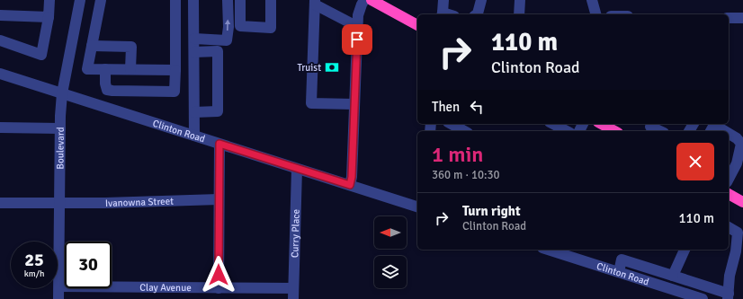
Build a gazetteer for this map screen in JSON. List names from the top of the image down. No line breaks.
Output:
{"streets":{"street":["Clinton Road","Boulevard","Ivanowna Street","Curry Place","Clay Avenue"]},"crossings":[["Clinton Road","Boulevard"],["Clinton Road","Curry Place"],["Boulevard","Ivanowna Street"],["Boulevard","Clay Avenue"],["Curry Place","Clay Avenue"]],"places":{"bank":["Truist"]},"north":"left","page":{"turn":["110 m","Clinton Road"],"then":"Then","heading":["1 min","360 m · 10:30"],"list":[{"name":"Turn right","note":"Clinton Road","value":"110 m"}],"speed":"25 km/h","limit":"30"}}
